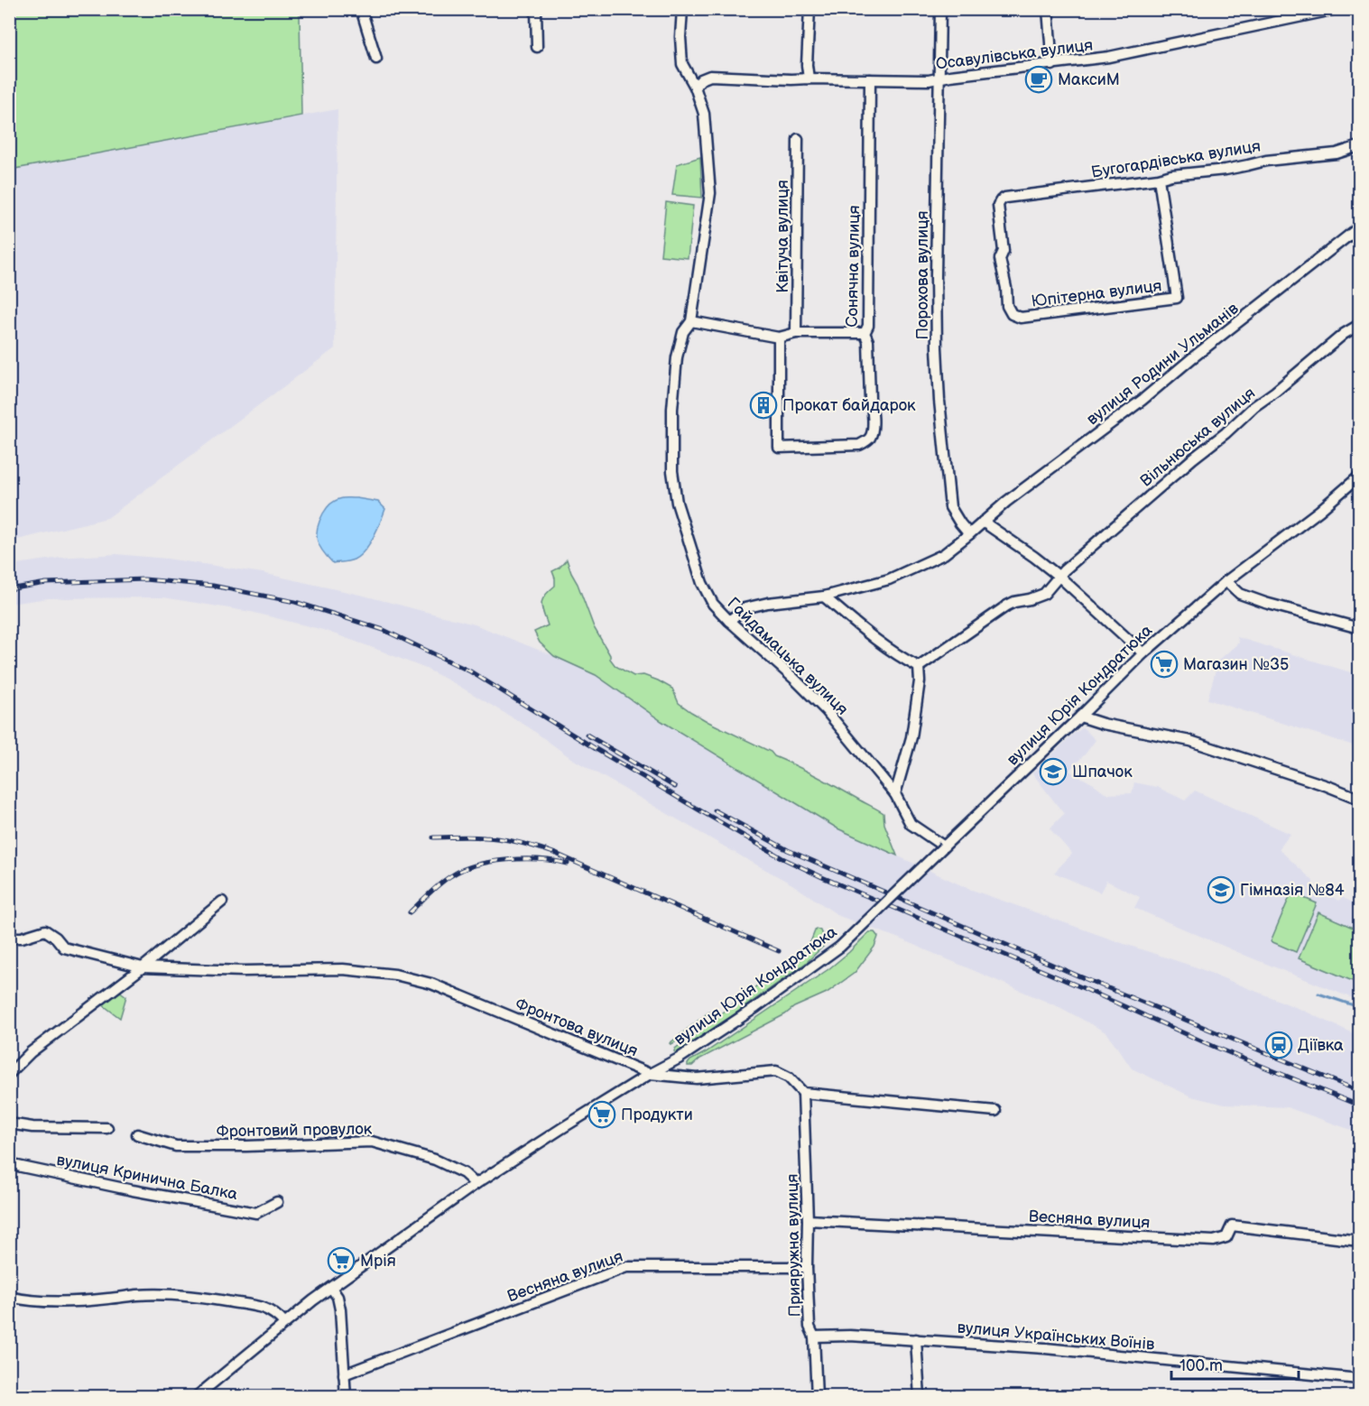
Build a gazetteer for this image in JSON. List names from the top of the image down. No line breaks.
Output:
{"streets":{"street":["Осавулівська вулиця","Бугогардівська вулиця","Квітуча вулиця","Сонячна вулиця","Порохова вулиця","Юпітерна вулиця","вулиця Родини Ульманів","Вільнюська вулиця","Гайдамацька вулиця","вулиця Юрія Кондратюка","Фронтова вулиця","Фронтовий провулок","вулиця Кринична Балка","Весняна вулиця","Прияружна вулиця","вулиця Українських Воїнів"]},"crossings":[["Осавулівська вулиця","Сонячна вулиця"],["Осавулівська вулиця","Порохова вулиця"],["Осавулівська вулиця","Гайдамацька вулиця"],["Бугогардівська вулиця","Юпітерна вулиця"],["Порохова вулиця","вулиця Родини Ульманів"],["вулиця Родини Ульманів","Гайдамацька вулиця"],["Гайдамацька вулиця","вулиця Юрія Кондратюка"],["вулиця Юрія Кондратюка","Фронтова вулиця"],["вулиця Юрія Кондратюка","Фронтовий провулок"],["Фронтова вулиця","Прияружна вулиця"],["Весняна вулиця","Прияружна вулиця"],["Прияружна вулиця","вулиця Українських Воїнів"]],"places":{"cafe":["МаксиМ"],"building":["Прокат байдарок"],"supermarket":["Магазин №35","Продукти","Мрія"],"school or university":["Шпачок","Гімназія №84"],"station":["Діївка"]},"scale_bar":"100 m"}
